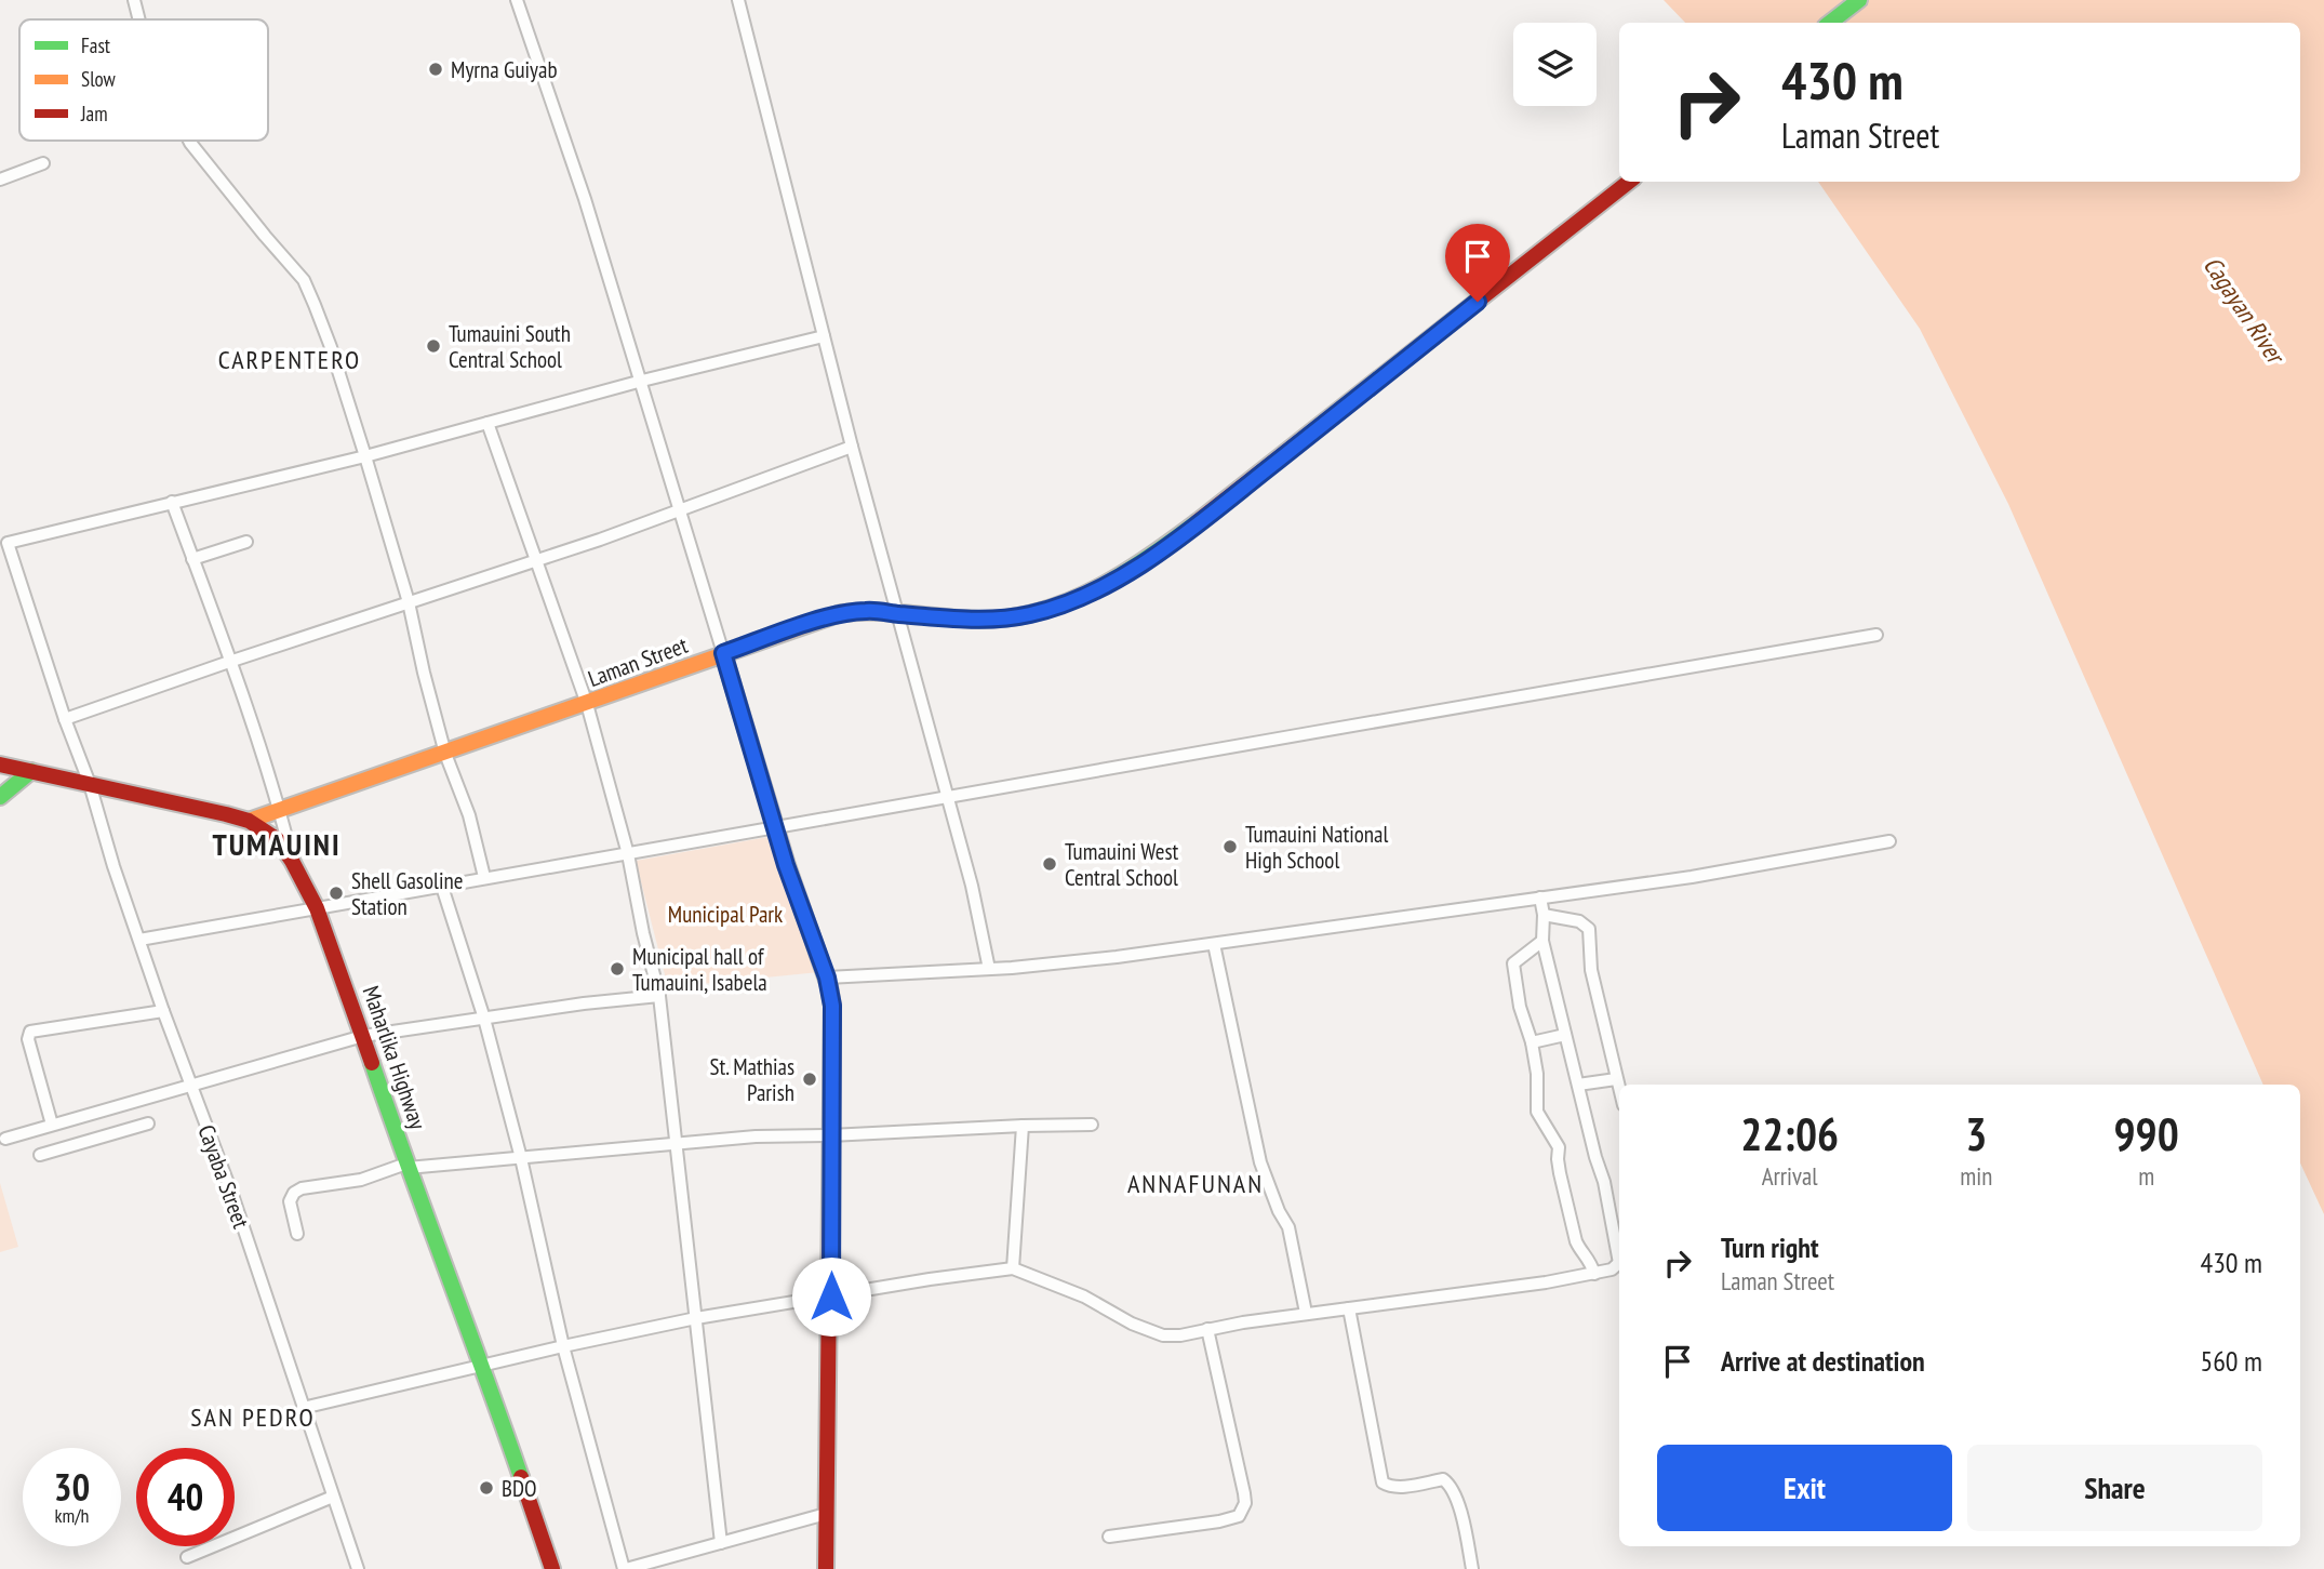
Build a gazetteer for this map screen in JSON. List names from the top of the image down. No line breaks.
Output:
{"streets":{"main road":["Laman Street","Maharlika Highway"],"street":["Cayaba Street"]},"crossings":[["Laman Street","Maharlika Highway"],["Maharlika Highway","Cayaba Street"]],"districts":["CARPENTERO","TUMAUINI","ANNAFUNAN","SAN PEDRO"],"water":["Cagayan River"],"parks":["Municipal Park"],"places":["Myrna Guiyab","Tumauini South Central School","Tumauini National High School","Tumauini West Central School","Shell Gasoline Station","Municipal hall of Tumauini, Isabela","St. Mathias Parish","BDO"],"legend":["Fast","Slow","Jam"],"page":{"turn":["430 m","Laman Street"],"eta":["22:06","Arrival","3","min","990","m"],"list":[{"name":"Turn right","note":"Laman Street","value":"430 m"},{"name":"Arrive at destination","value":"560 m"}],"buttons":["Exit","Share"],"speed":"30 km/h","limit":"40"}}
